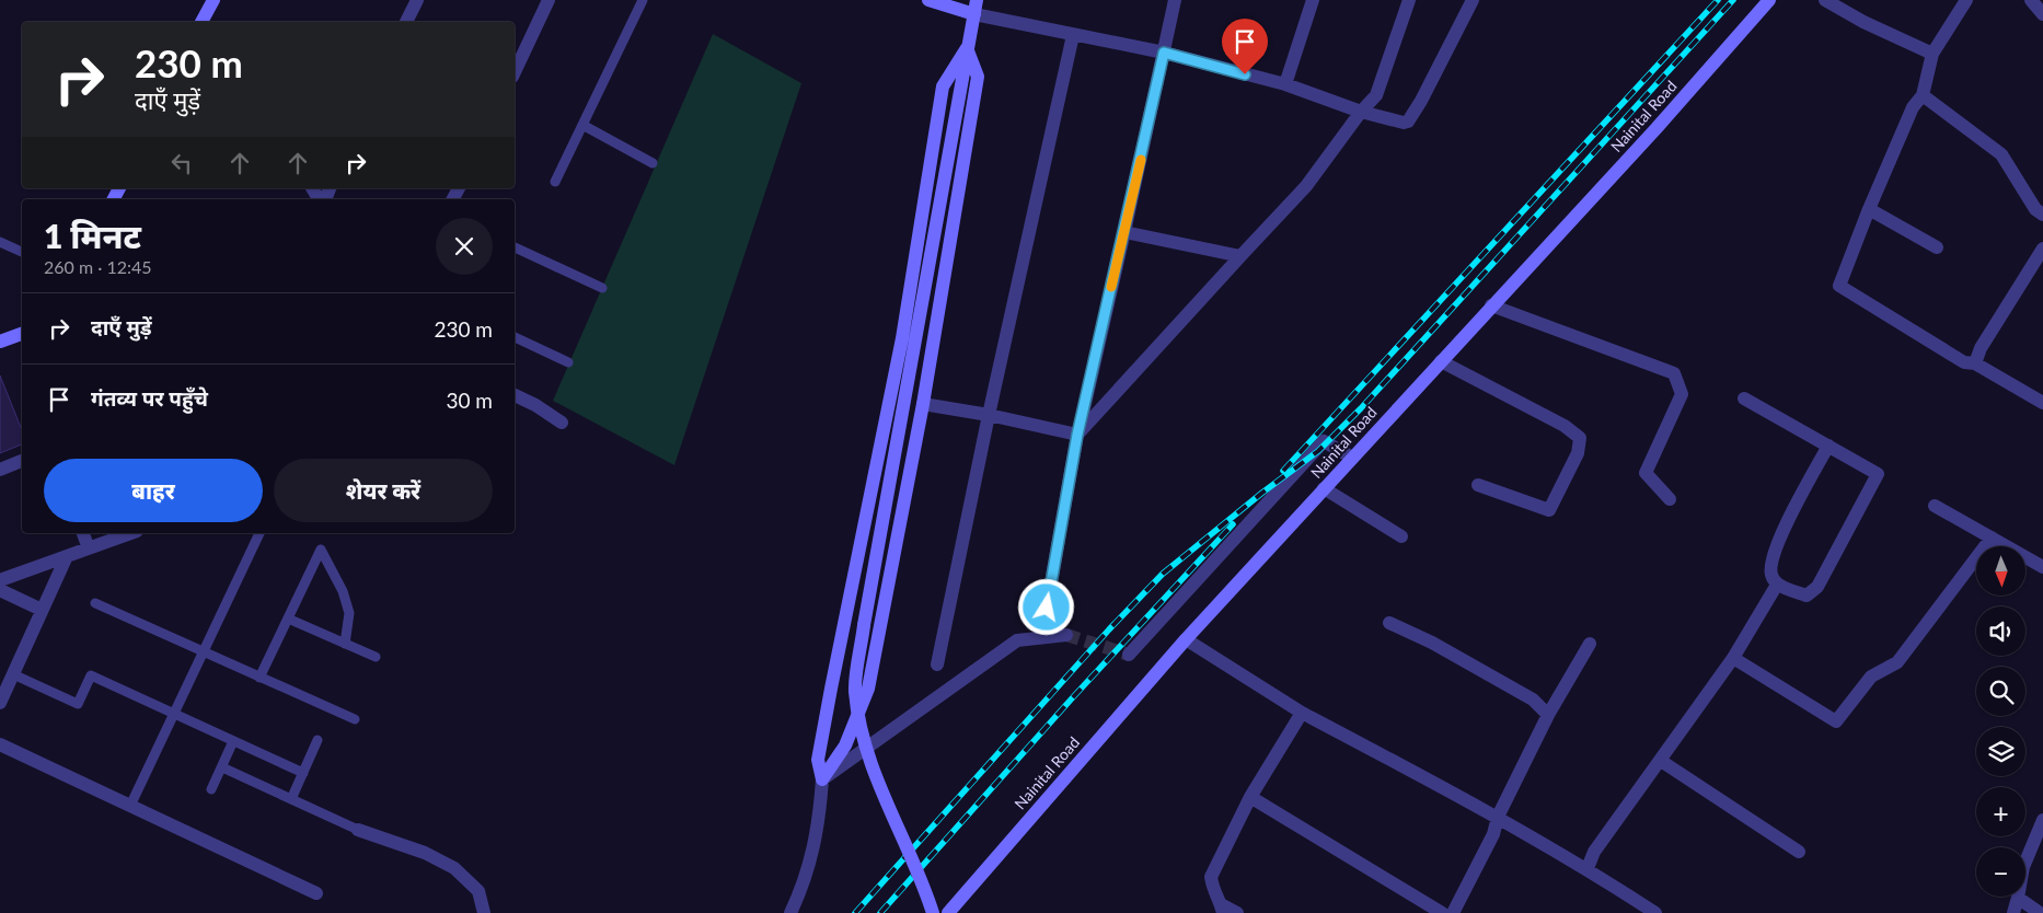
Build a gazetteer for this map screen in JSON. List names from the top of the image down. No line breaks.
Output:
{"streets":{"street":["Nainital Road"]},"north":"bottom","page":{"turn":["230 m","दाएँ मुड़ें"],"heading":["1 मिनट","260 m · 12:45"],"list":[{"name":"दाएँ मुड़ें","value":"230 m"},{"name":"गंतव्य पर पहुँचे","value":"30 m"}],"buttons":["बाहर","शेयर करें"],"map_buttons":["+","−"]}}
